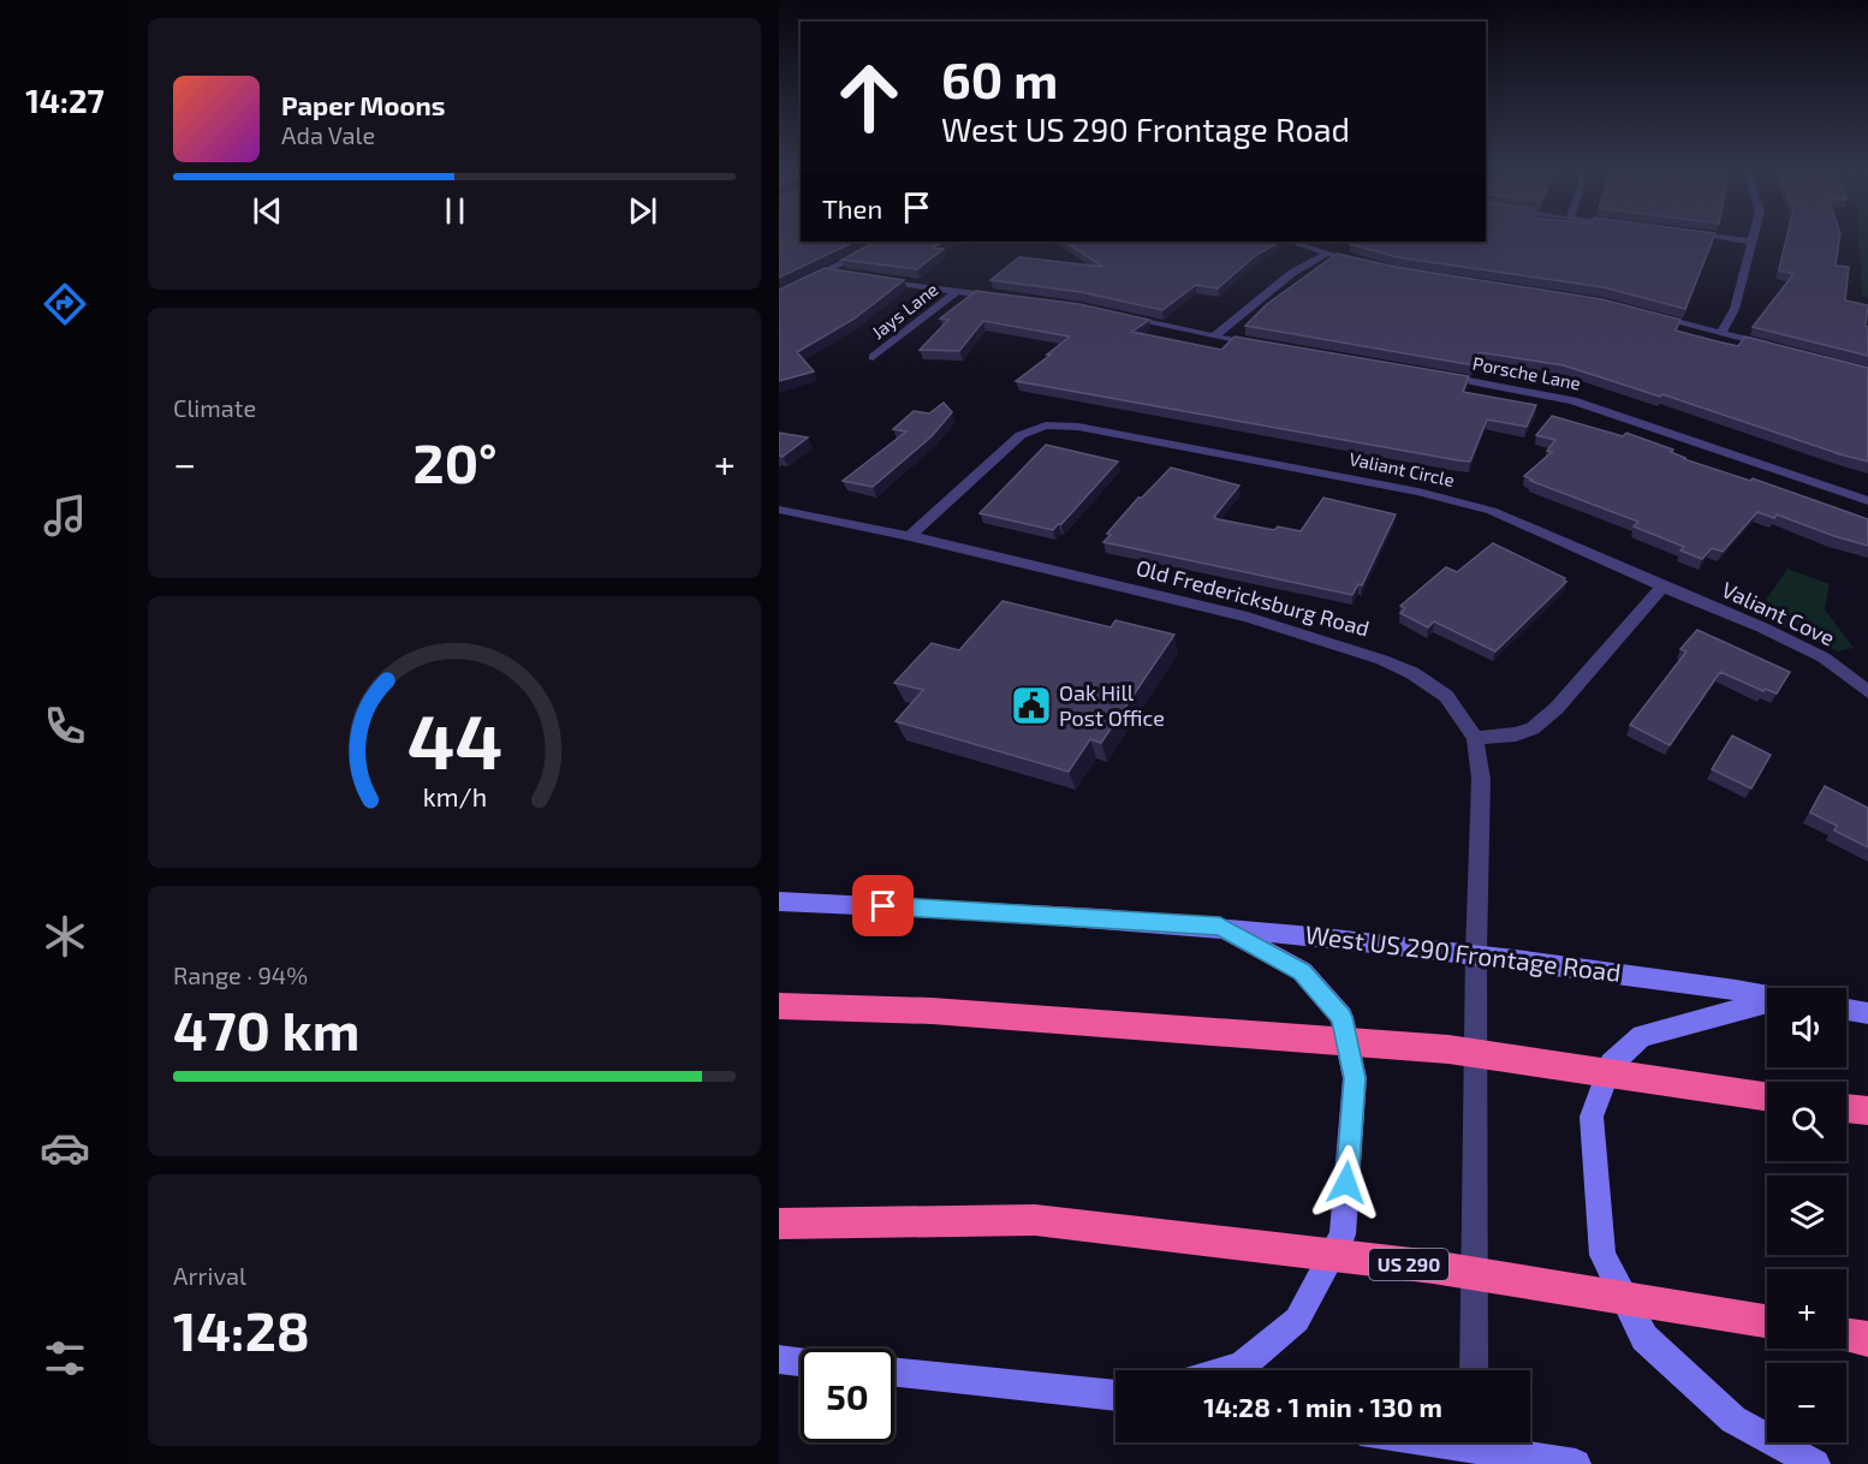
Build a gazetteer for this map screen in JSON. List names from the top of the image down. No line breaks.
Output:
{"streets":{"highway":["US 290"],"main road":["West US 290 Frontage Road"],"street":["Jays Lane","Porsche Lane","Valiant Circle","Old Fredericksburg Road","Valiant Cove"]},"crossings":[["Valiant Circle","Old Fredericksburg Road"],["Valiant Circle","Valiant Cove"],["Old Fredericksburg Road","West US 290 Frontage Road"]],"places":{"public building":["Oak Hill Post Office"]},"page":{"tabs":"14:27","turn":["60 m","West US 290 Frontage Road"],"song":["Paper Moons","Ada Vale"],"then":"Then","tile":["Climate",["Range · 94%","470 km"],["Arrival","14:28"]],"heat":["−","20°","+"],"map_buttons":["+","−"],"limit":"50","trip":"14:28 · 1 min · 130 m","gauge":["44","km/h"]}}
